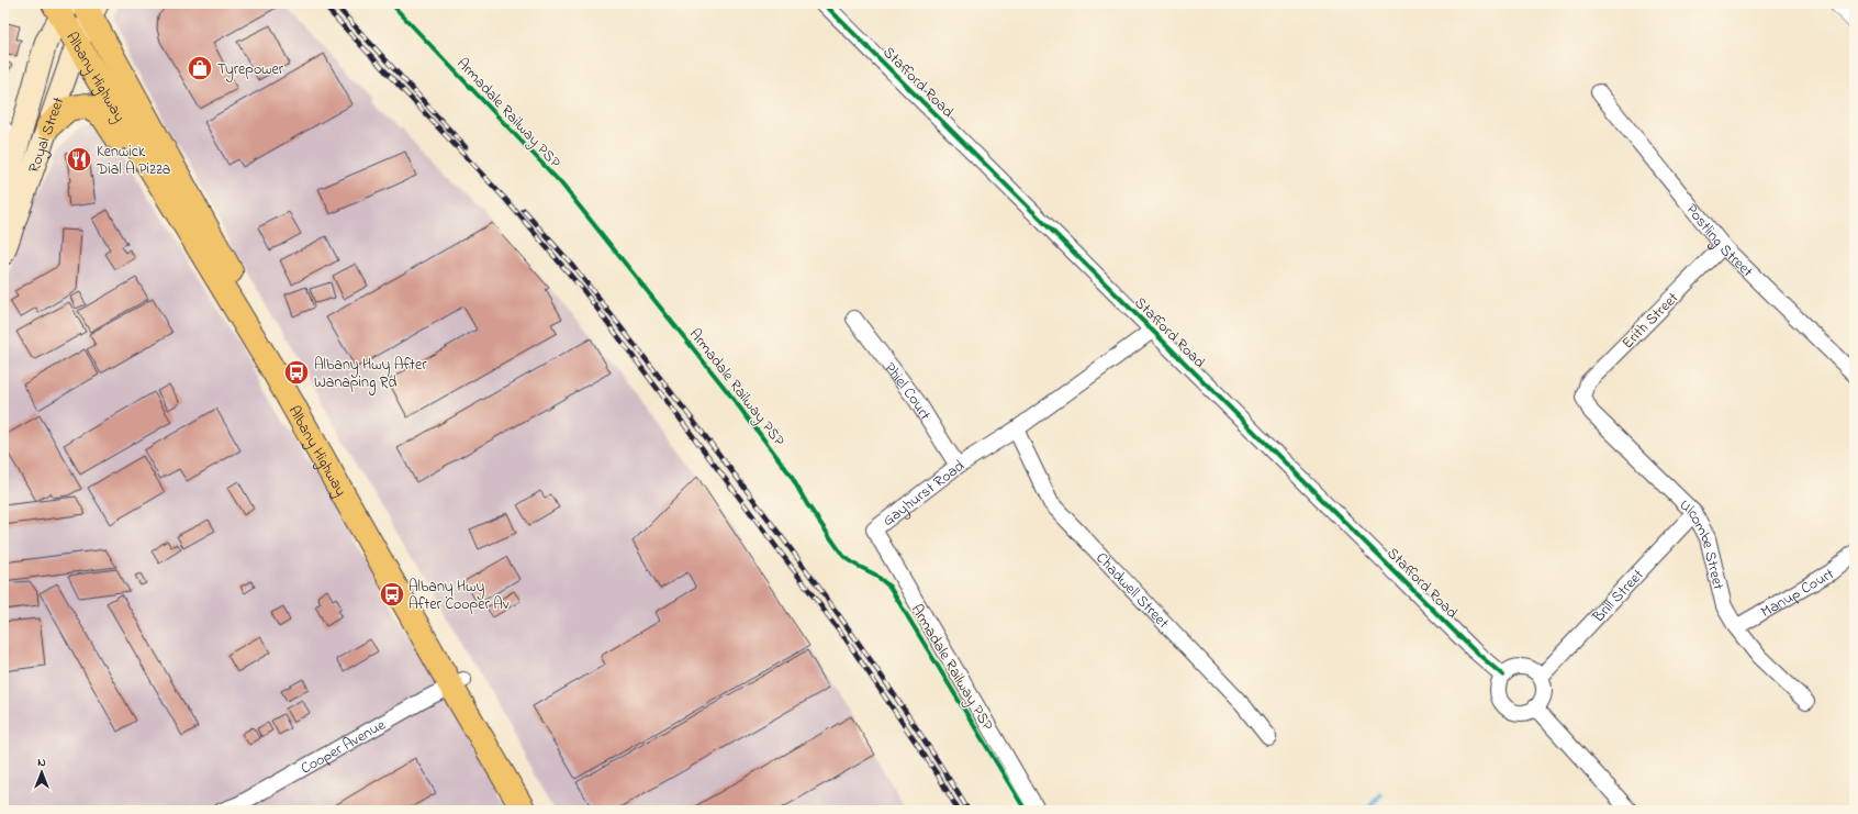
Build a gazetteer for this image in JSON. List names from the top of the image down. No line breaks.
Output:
{"streets":{"highway":["Albany Highway"],"main road":["Royal Street"],"street":["Stafford Road","Postling Street","Erith Street","Phiel Court","Gayhurst Road","Ulcombe Street","Chadwell Street","Manup Court","Brill Street","Cooper Avenue"],"cycle path":["Armadale Railway PSP"]},"crossings":[["Albany Highway","Royal Street"],["Albany Highway","Cooper Avenue"],["Stafford Road","Gayhurst Road"],["Stafford Road","Brill Street"],["Postling Street","Erith Street"],["Erith Street","Ulcombe Street"],["Phiel Court","Gayhurst Road"],["Gayhurst Road","Chadwell Street"],["Ulcombe Street","Manup Court"],["Ulcombe Street","Brill Street"]],"places":{"shop":["Tyrepower"],"restaurant":["Kenwick Dial A Pizza"],"bus stop":["Albany Hwy After Wanaping Rd","Albany Hwy After Cooper Av"]},"north":"top"}
